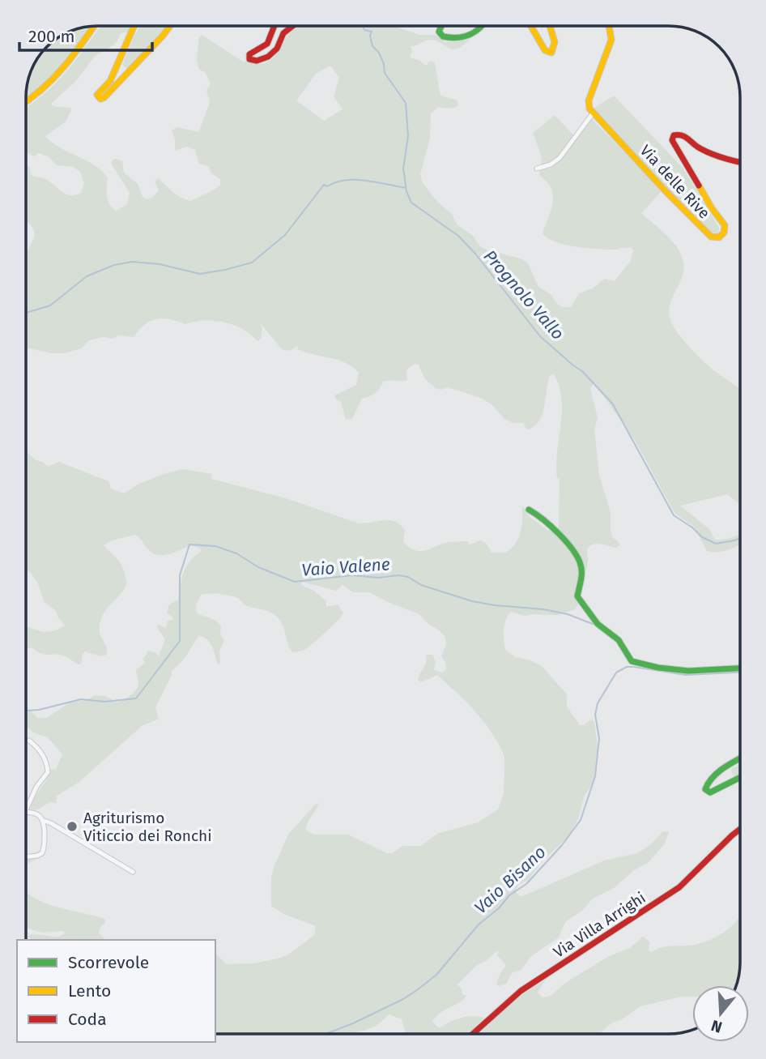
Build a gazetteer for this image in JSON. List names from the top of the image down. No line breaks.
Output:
{"streets":{"street":["Via delle Rive","Via Villa Arrighi"]},"water":["Prognolo Vallo","Vaio Valene","Vaio Bisano"],"places":["Agriturismo Viticcio dei Ronchi"],"legend":["Scorrevole","Lento","Coda"],"scale_bar":"200 m","north":"bottom"}
